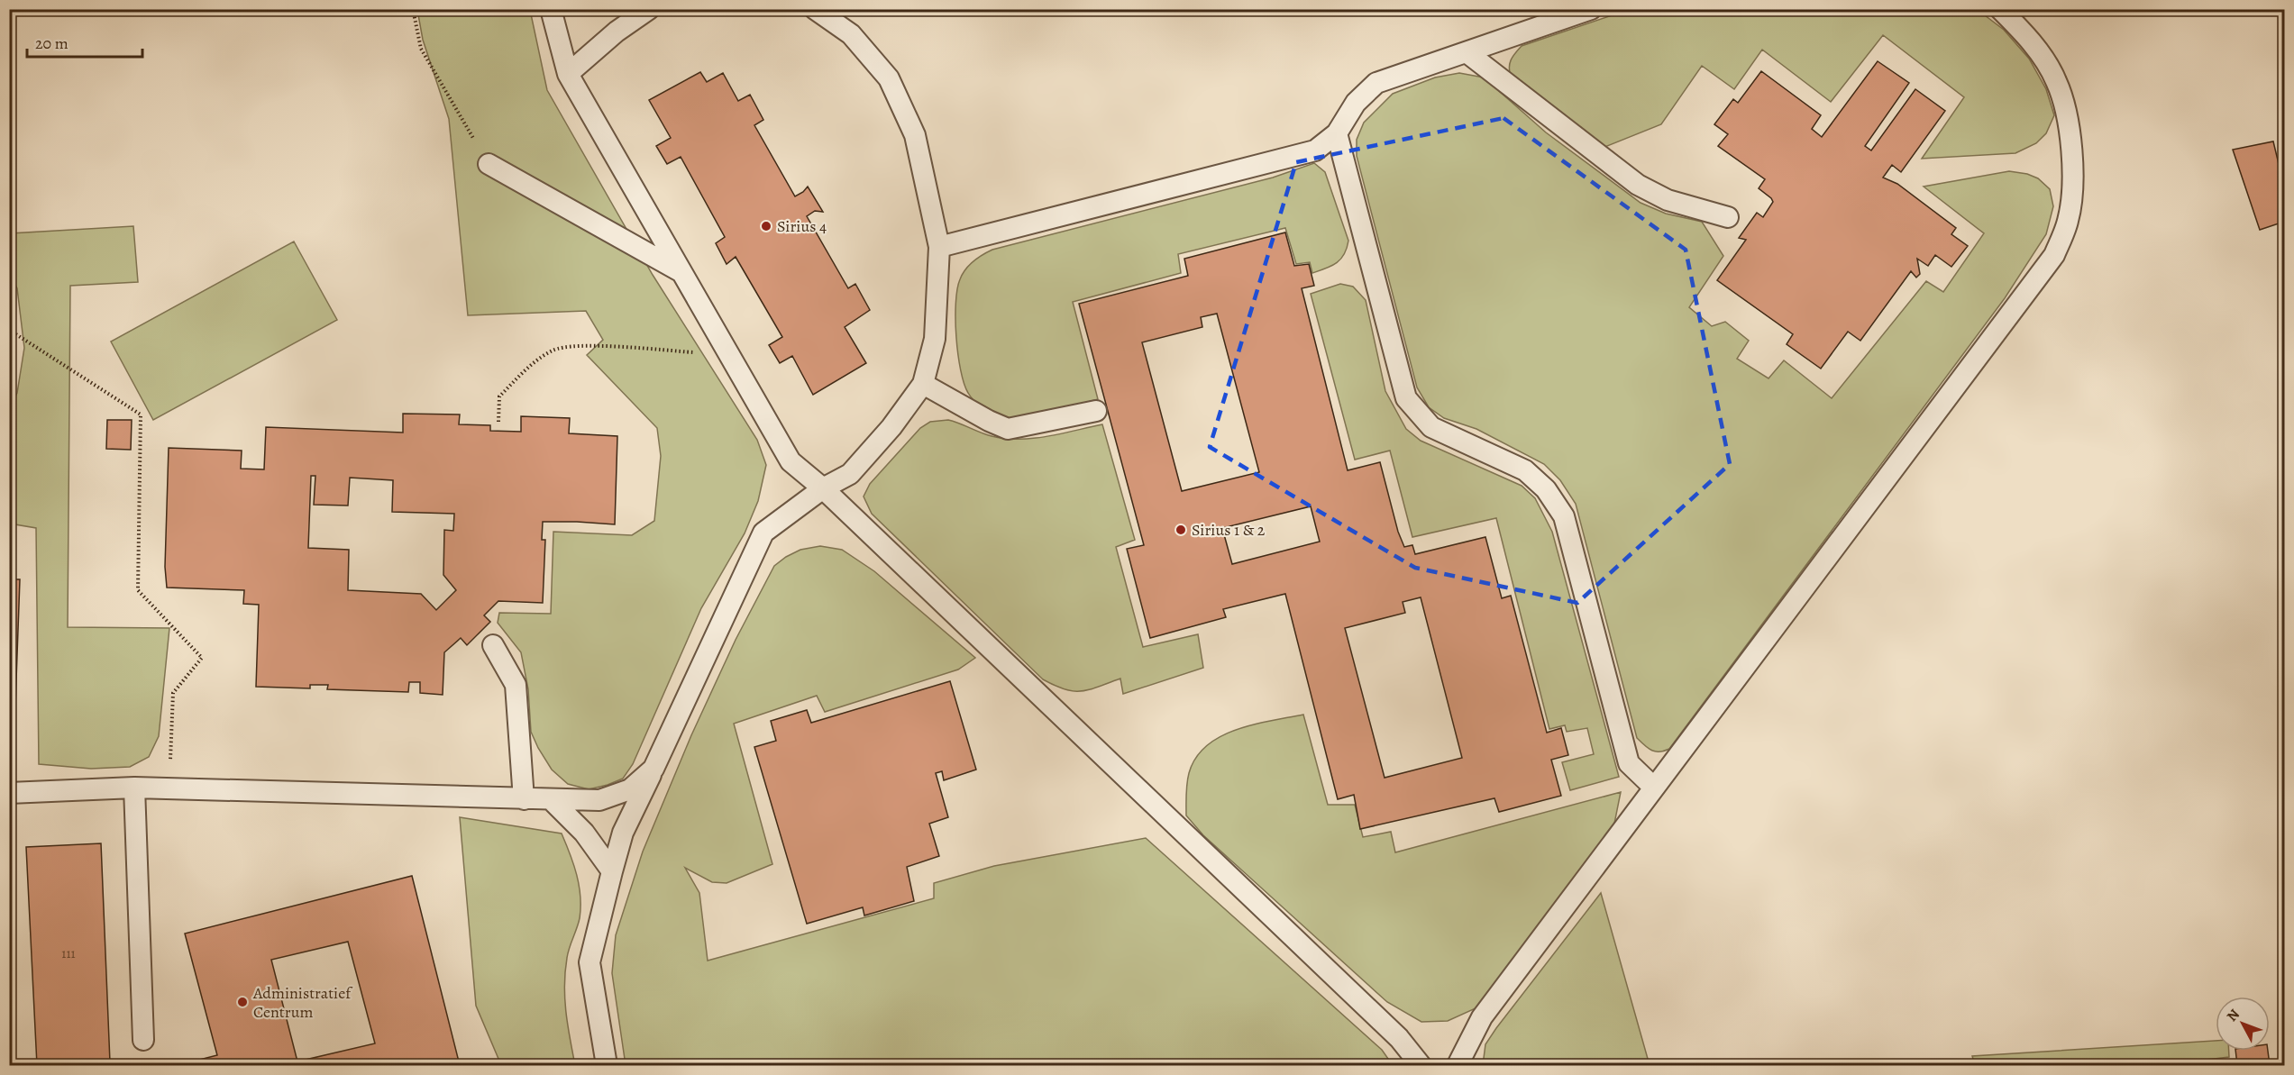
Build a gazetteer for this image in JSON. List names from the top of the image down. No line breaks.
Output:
{"places":["Sirius 4","Sirius 1 & 2","Administratief Centrum"],"house_numbers":["111"],"scale_bar":"20 m","north":"top left"}
